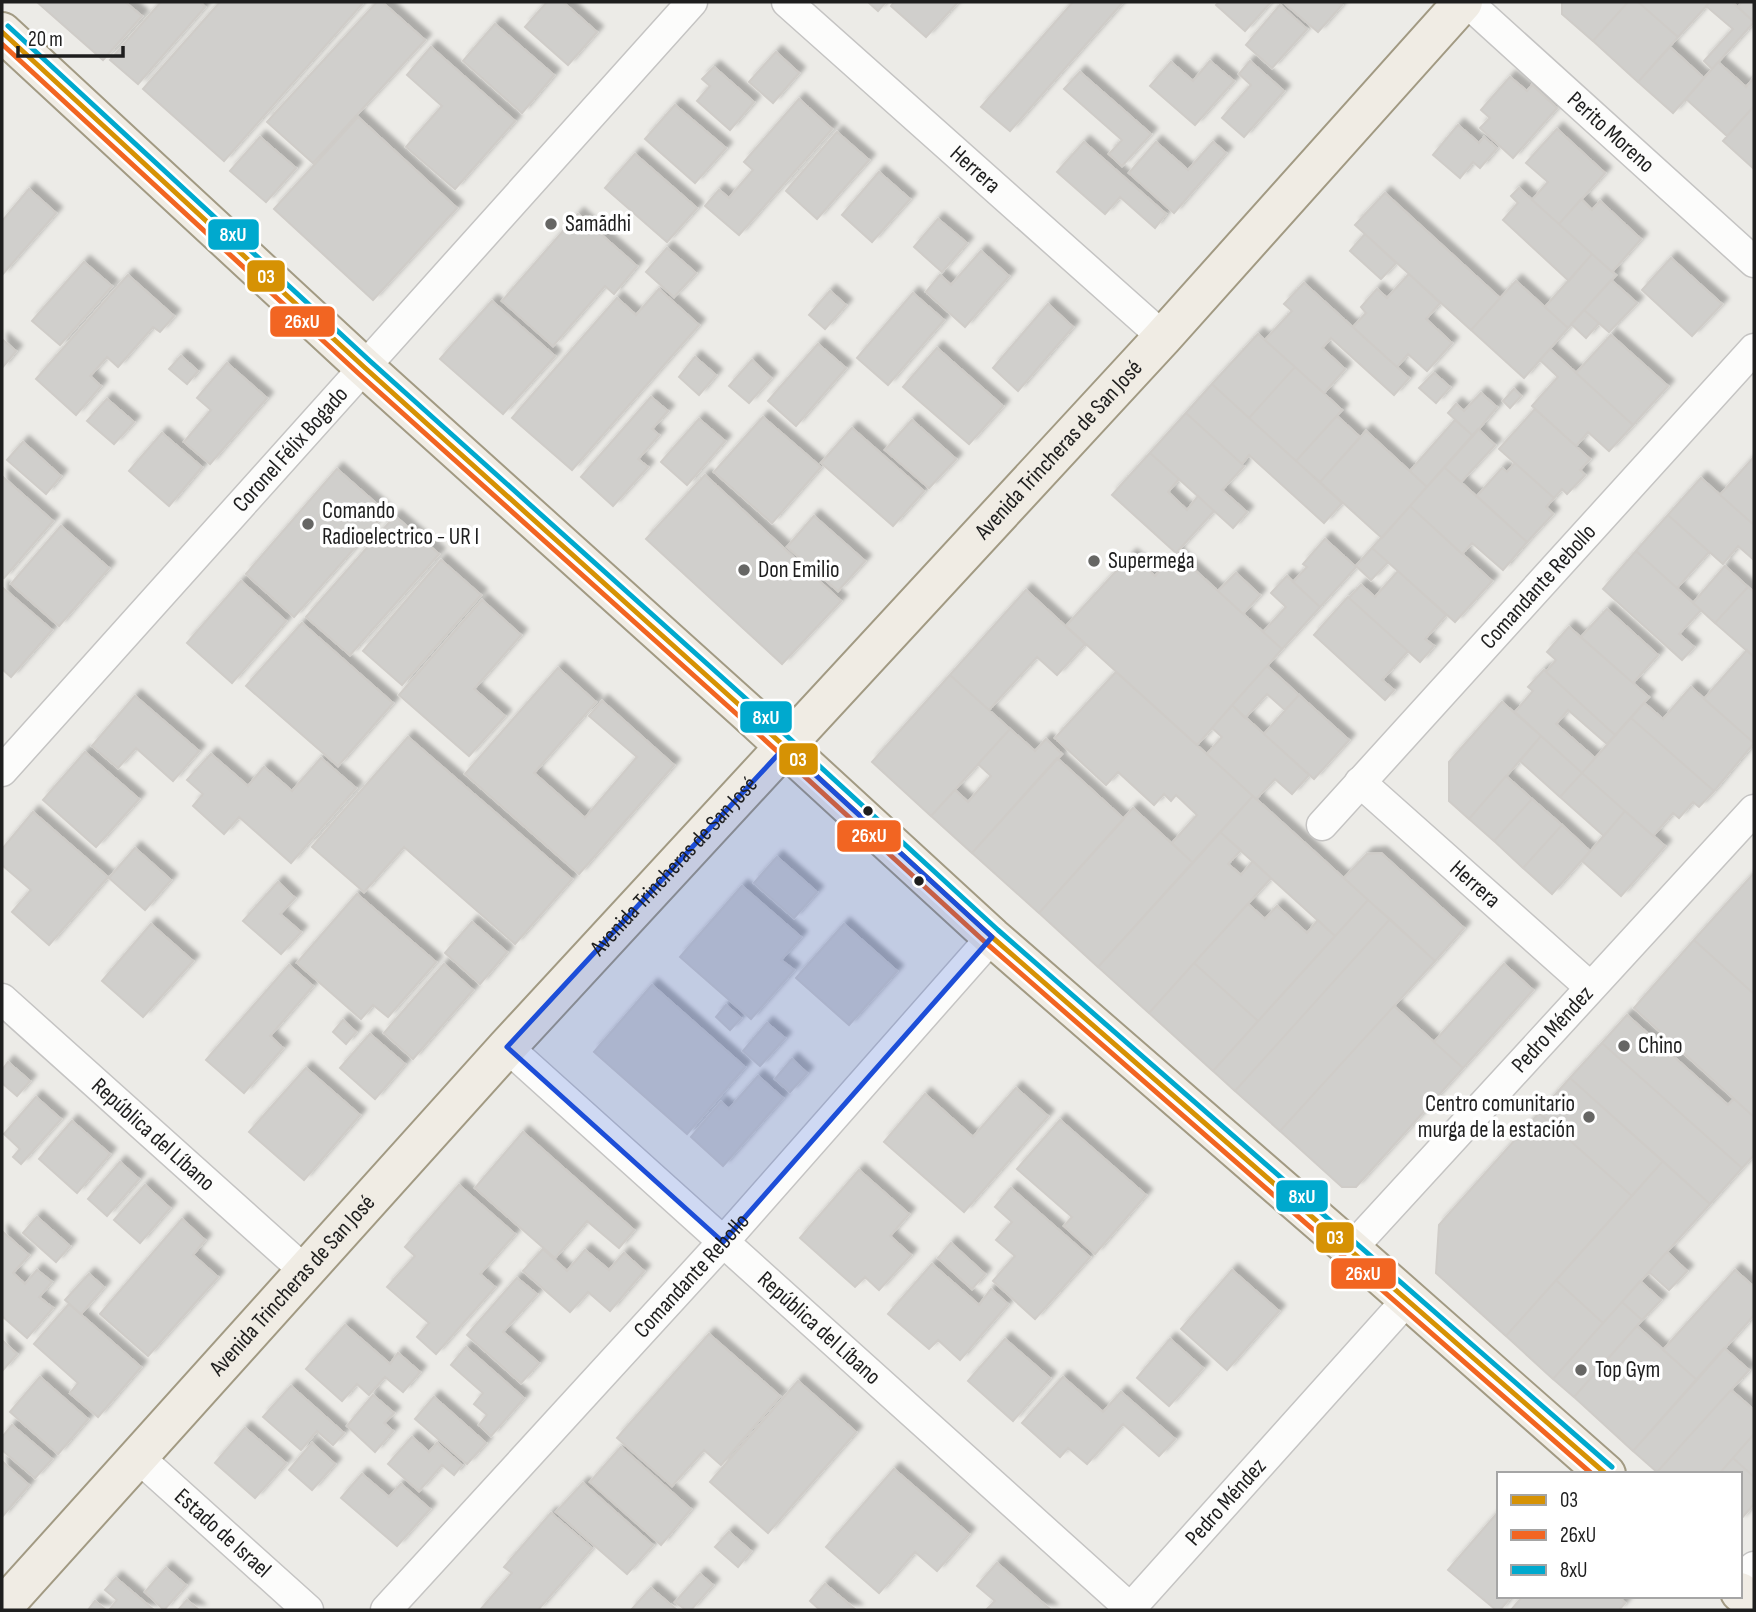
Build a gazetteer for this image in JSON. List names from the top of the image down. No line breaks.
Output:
{"streets":{"main road":["Avenida Trincheras de San José"],"street":["Perito Moreno","Herrera","Coronel Félix Bogado","Comandante Rebollo","Pedro Méndez","República del Líbano","Estado de Israel"]},"crossings":[["Perito Moreno","Avenida Trincheras de San José"],["Herrera","Avenida Trincheras de San José"],["Herrera","Comandante Rebollo"],["Herrera","Pedro Méndez"],["Avenida Trincheras de San José","República del Líbano"],["Avenida Trincheras de San José","Estado de Israel"],["Comandante Rebollo","República del Líbano"],["Pedro Méndez","República del Líbano"]],"places":["Samãdhi","Comando Radioelectrico - UR I","Supermega","Don Emilio","Chino","Centro comunitario murga de la estación","Top Gym"],"lines":["transit line 8xU","transit line 03","transit line 26xU"],"legend":["03","26xU","8xU"],"scale_bar":"20 m"}
